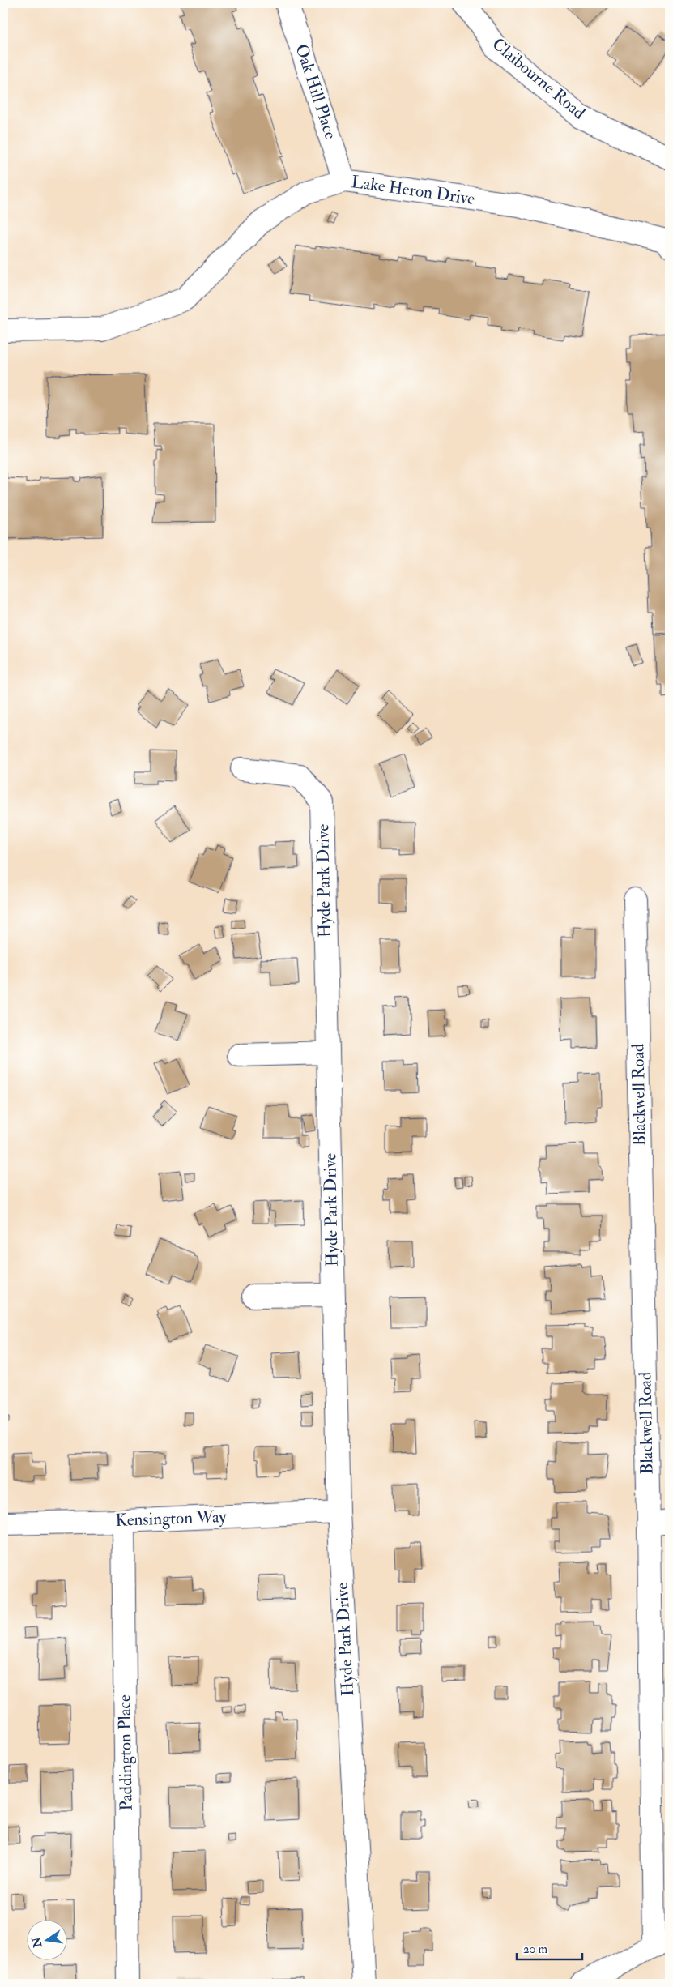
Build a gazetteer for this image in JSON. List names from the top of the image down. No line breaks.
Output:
{"streets":{"street":["Claibourne Road","Oak Hill Place","Lake Heron Drive","Hyde Park Drive","Blackwell Road","Kensington Way","Paddington Place"]},"crossings":[["Oak Hill Place","Lake Heron Drive"],["Hyde Park Drive","Kensington Way"],["Kensington Way","Paddington Place"]],"scale_bar":"20 m","north":"left"}
